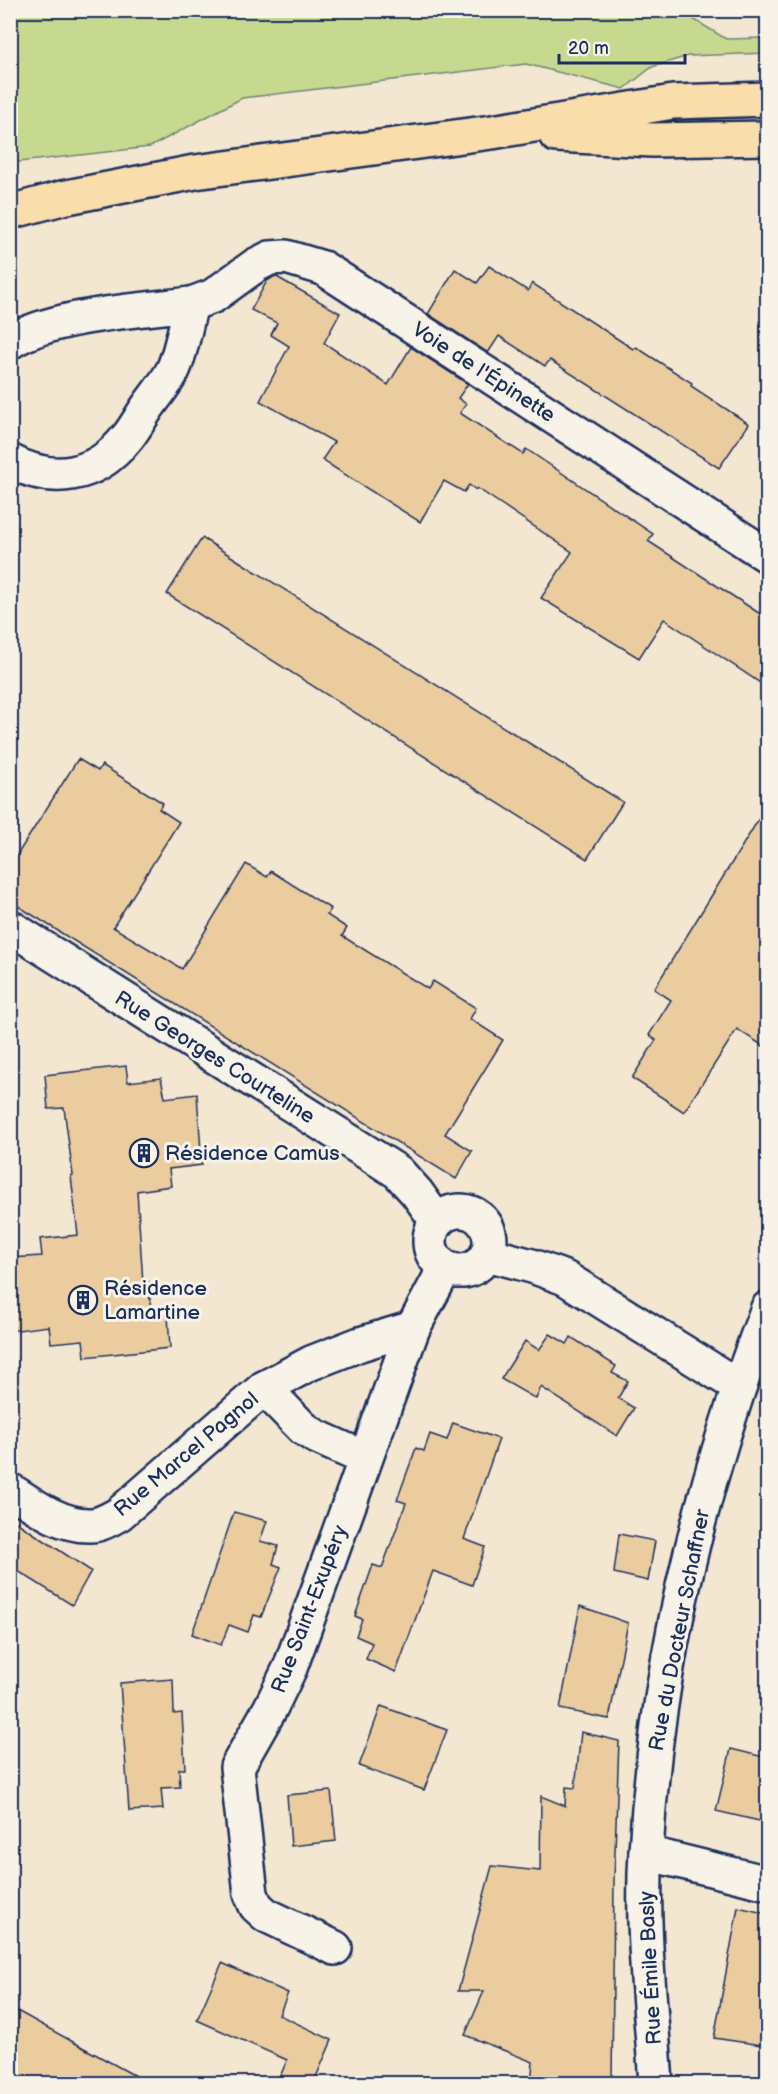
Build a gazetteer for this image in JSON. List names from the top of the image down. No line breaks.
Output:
{"streets":{"street":["Voie de l'Épinette","Rue Georges Courteline","Rue Marcel Pagnol","Rue Saint-Exupéry","Rue du Docteur Schaffner","Rue Émile Basly"]},"crossings":[["Rue Georges Courteline","Rue Saint-Exupéry"],["Rue Marcel Pagnol","Rue Saint-Exupéry"],["Rue du Docteur Schaffner","Rue Émile Basly"]],"places":{"building":["Résidence Camus","Résidence Lamartine"]},"scale_bar":"20 m"}
